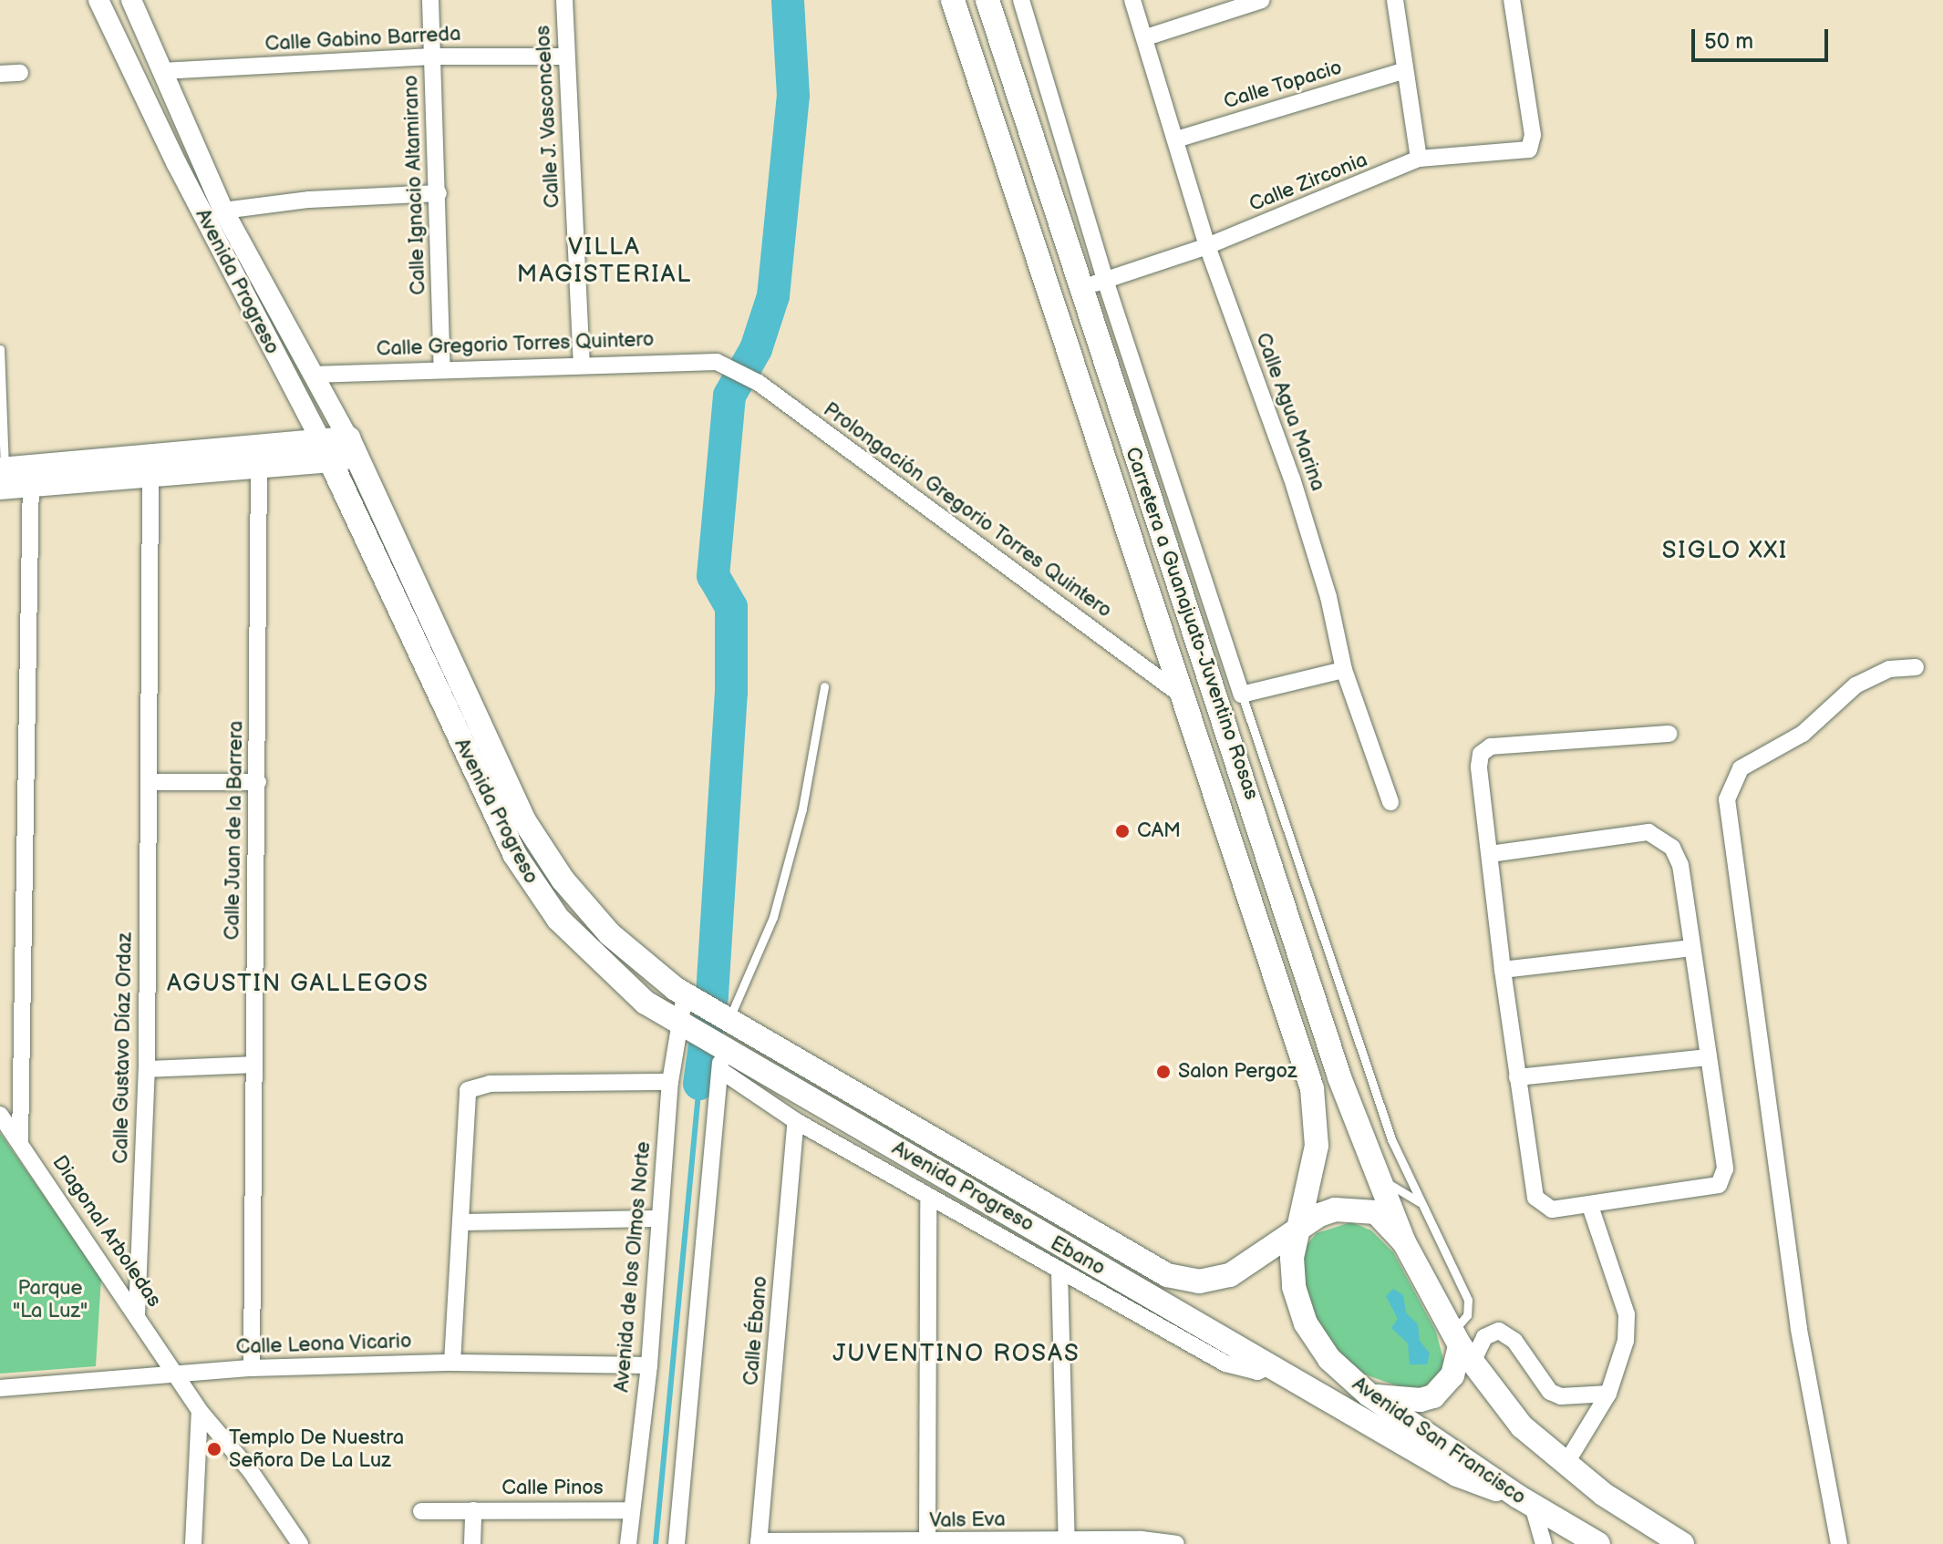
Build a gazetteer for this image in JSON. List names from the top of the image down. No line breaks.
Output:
{"streets":{"main road":["Avenida Progreso","Carretera a Guanajuato-Juventino Rosas","Avenida San Francisco"],"street":["Calle Gabino Barreda","Calle Topacio","Calle J. Vasconcelos","Calle Zirconia","Calle Ignacio Altamirano","Calle Gregorio Torres Quintero","Calle Agua Marina","Prolongación Gregorio Torres Quintero","Calle Juan de la Barrera","Calle Gustavo Díaz Ordaz","Diagonal Arboledas","Ebano","Avenida de los Olmos Norte","Calle Ébano","Calle Leona Vicario","Calle Pinos","Vals Eva"]},"crossings":[["Calle Gabino Barreda","Calle J. Vasconcelos"],["Calle Gabino Barreda","Calle Ignacio Altamirano"],["Calle Gabino Barreda","Avenida Progreso"],["Calle Topacio","Calle Agua Marina"],["Calle J. Vasconcelos","Calle Gregorio Torres Quintero"],["Calle Zirconia","Calle Agua Marina"],["Calle Zirconia","Carretera a Guanajuato-Juventino Rosas"],["Calle Ignacio Altamirano","Calle Gregorio Torres Quintero"],["Avenida Progreso","Calle Gregorio Torres Quintero"],["Avenida Progreso","Carretera a Guanajuato-Juventino Rosas"],["Avenida Progreso","Ebano"],["Avenida Progreso","Avenida de los Olmos Norte"],["Avenida Progreso","Avenida San Francisco"],["Calle Gregorio Torres Quintero","Prolongación Gregorio Torres Quintero"],["Prolongación Gregorio Torres Quintero","Carretera a Guanajuato-Juventino Rosas"],["Carretera a Guanajuato-Juventino Rosas","Avenida San Francisco"],["Calle Juan de la Barrera","Calle Leona Vicario"],["Calle Gustavo Díaz Ordaz","Diagonal Arboledas"],["Diagonal Arboledas","Calle Leona Vicario"],["Ebano","Calle Ébano"],["Avenida de los Olmos Norte","Calle Leona Vicario"],["Avenida de los Olmos Norte","Calle Pinos"],["Calle Ébano","Vals Eva"]],"districts":["VILLA MAGISTERIAL","SIGLO XXI","AGUSTIN GALLEGOS","JUVENTINO ROSAS"],"parks":["Parque \"La Luz\""],"places":["CAM","Salon Pergoz","Templo De Nuestra Señora De La Luz"],"scale_bar":"50 m"}
